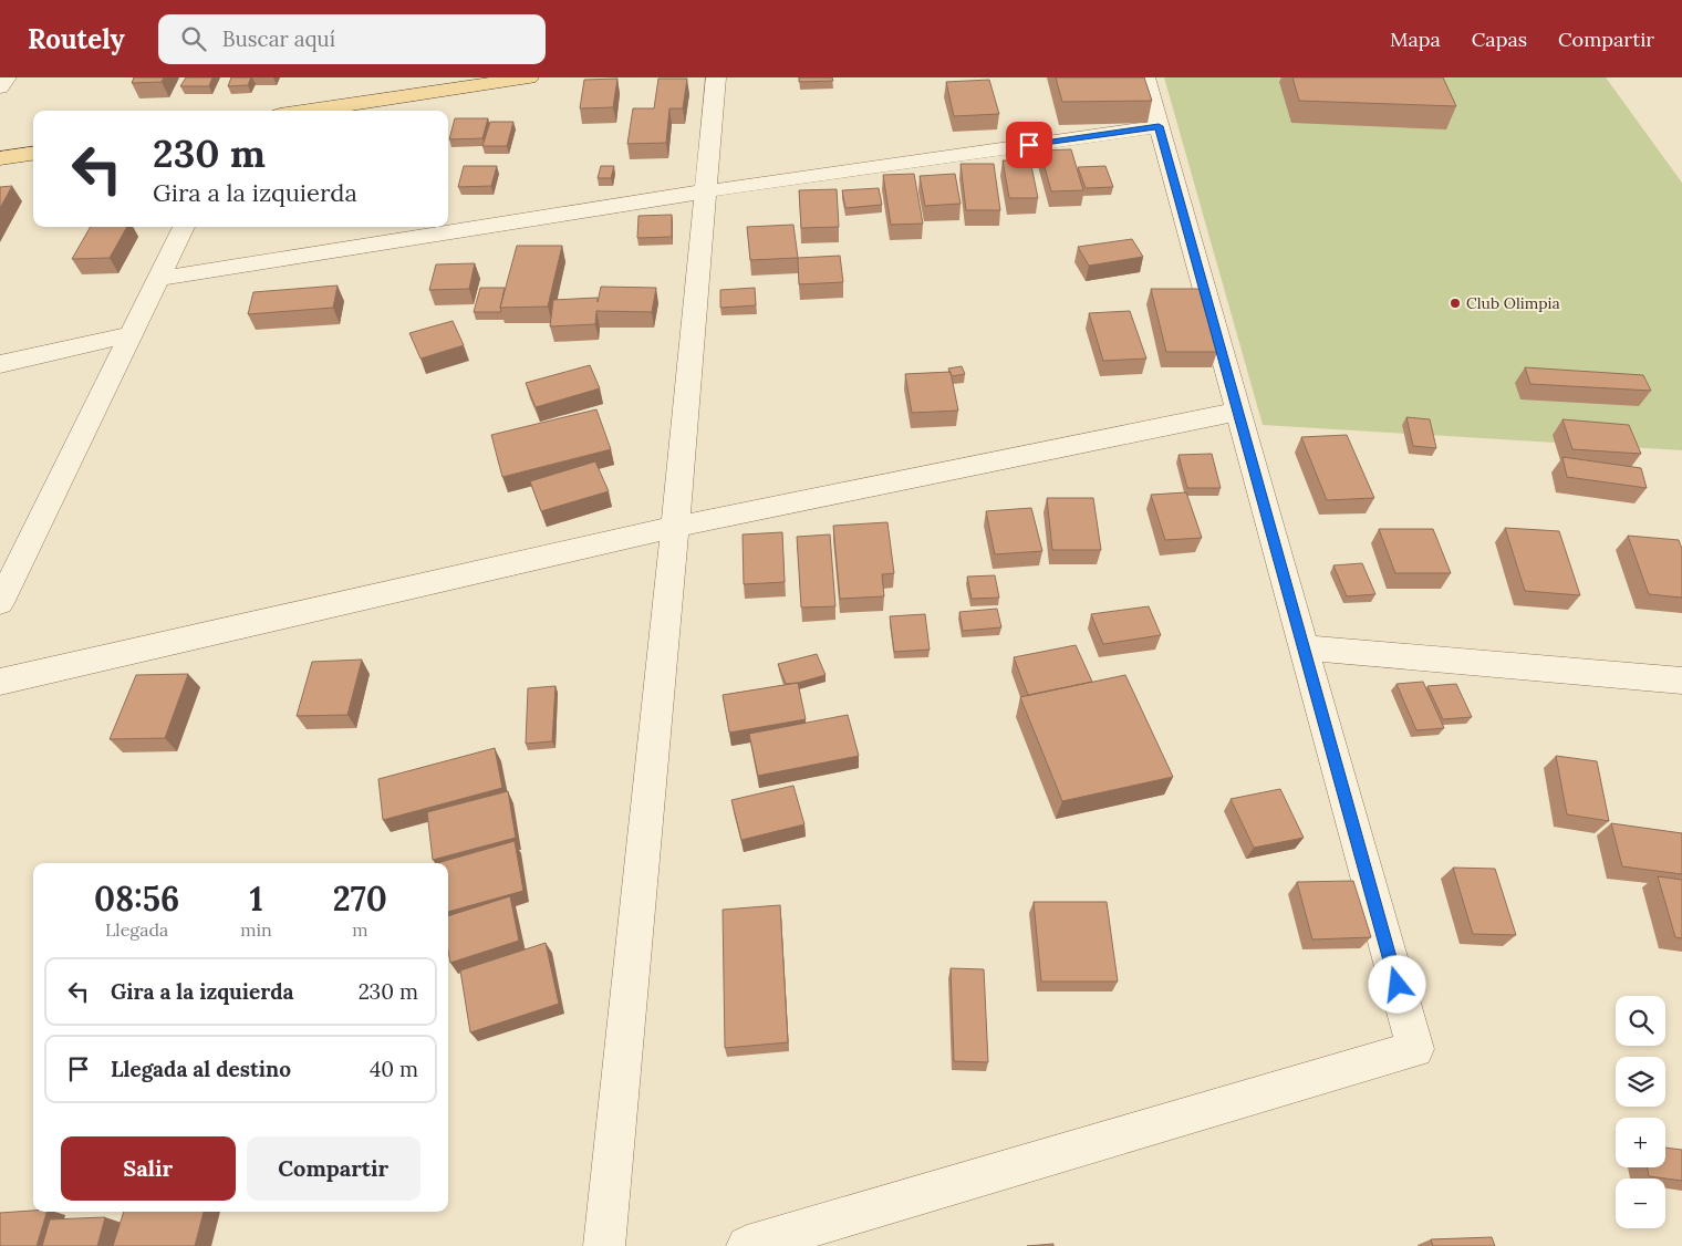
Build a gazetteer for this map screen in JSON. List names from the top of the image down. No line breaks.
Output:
{"places":["Club Olimpia"],"page":{"header":"Routely","search":"Buscar aquí","nav":["Mapa","Capas","Compartir"],"turn":["230 m","Gira a la izquierda"],"eta":["08:56","Llegada","1","min","270","m"],"list":[{"name":"Gira a la izquierda","value":"230 m"},{"name":"Llegada al destino","value":"40 m"}],"map_buttons":["+","−"],"buttons":["Salir","Compartir"]}}
